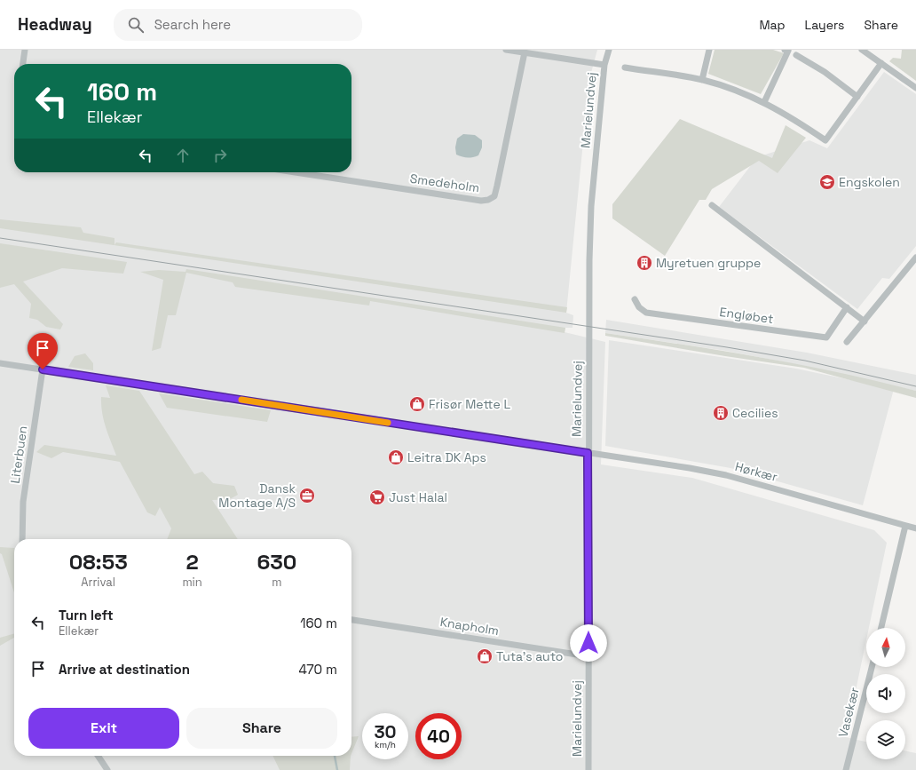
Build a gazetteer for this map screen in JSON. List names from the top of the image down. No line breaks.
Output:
{"streets":{"street":["Marielundvej","Smedeholm","Engløbet","Literbuen","Hørkær","Knapholm","Vasekær"]},"crossings":[["Marielundvej","Hørkær"],["Marielundvej","Knapholm"],["Literbuen","Hørkær"]],"places":{"school or university":["Engskolen"],"building":["Myretuen gruppe","Cecilies"],"shop":["Frisør Mette L","Leitra DK Aps","Tuta's auto"],"office":["Dansk Montage A/S"],"supermarket":["Just Halal"]},"north":"top","page":{"header":"Headway","search":"Search here","nav":["Map","Layers","Share"],"turn":["160 m","Ellekær"],"eta":["08:53","Arrival","2","min","630","m"],"list":[{"name":"Turn left","note":"Ellekær","value":"160 m"},{"name":"Arrive at destination","value":"470 m"}],"buttons":["Exit","Share"],"speed":"30 km/h","limit":"40"}}
